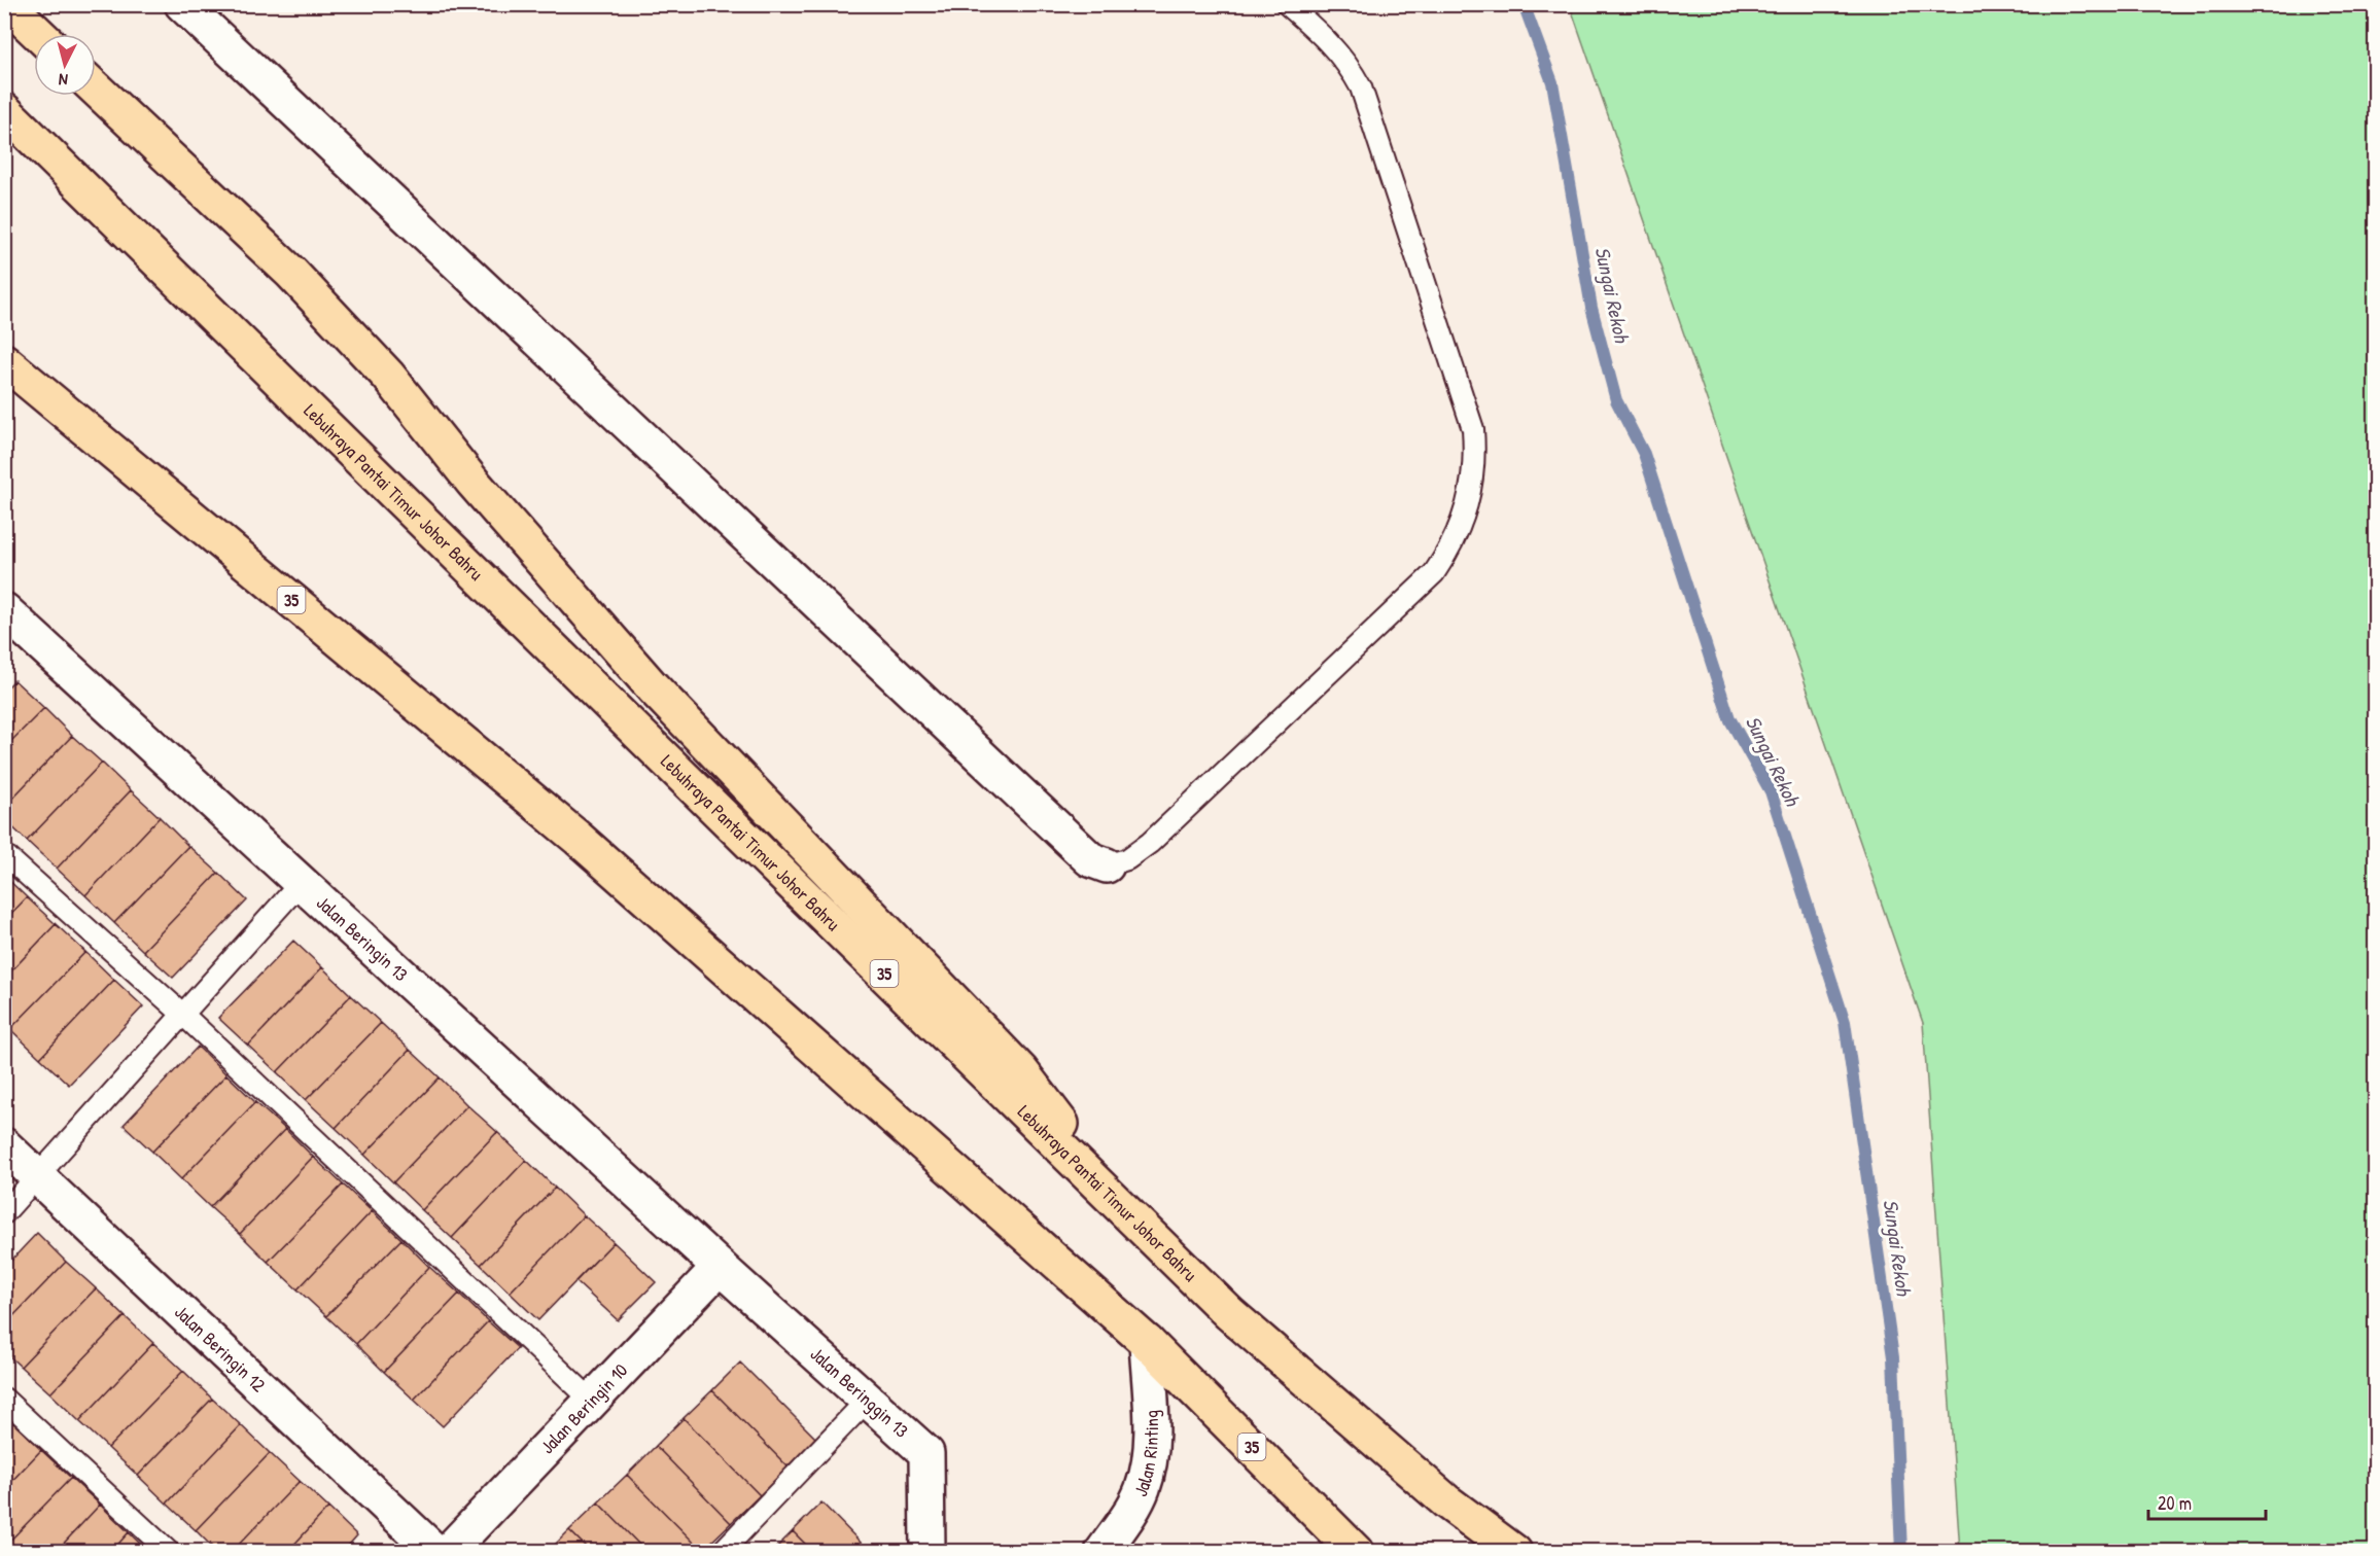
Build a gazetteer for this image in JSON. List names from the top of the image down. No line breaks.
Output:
{"streets":{"highway":["Lebuhraya Pantai Timur Johor Bahru","35"],"street":["Jalan Beringin 13","Jalan Beringin 12","Jalan Beringgin 13","Jalan Beringin 10","Jalan Rinting"]},"crossings":[["35","Jalan Rinting"],["Jalan Beringin 13","Jalan Beringgin 13"],["Jalan Beringin 13","Jalan Beringin 10"],["Jalan Beringgin 13","Jalan Beringin 10"]],"water":["Sungai Rekoh"],"scale_bar":"20 m","north":"bottom"}
